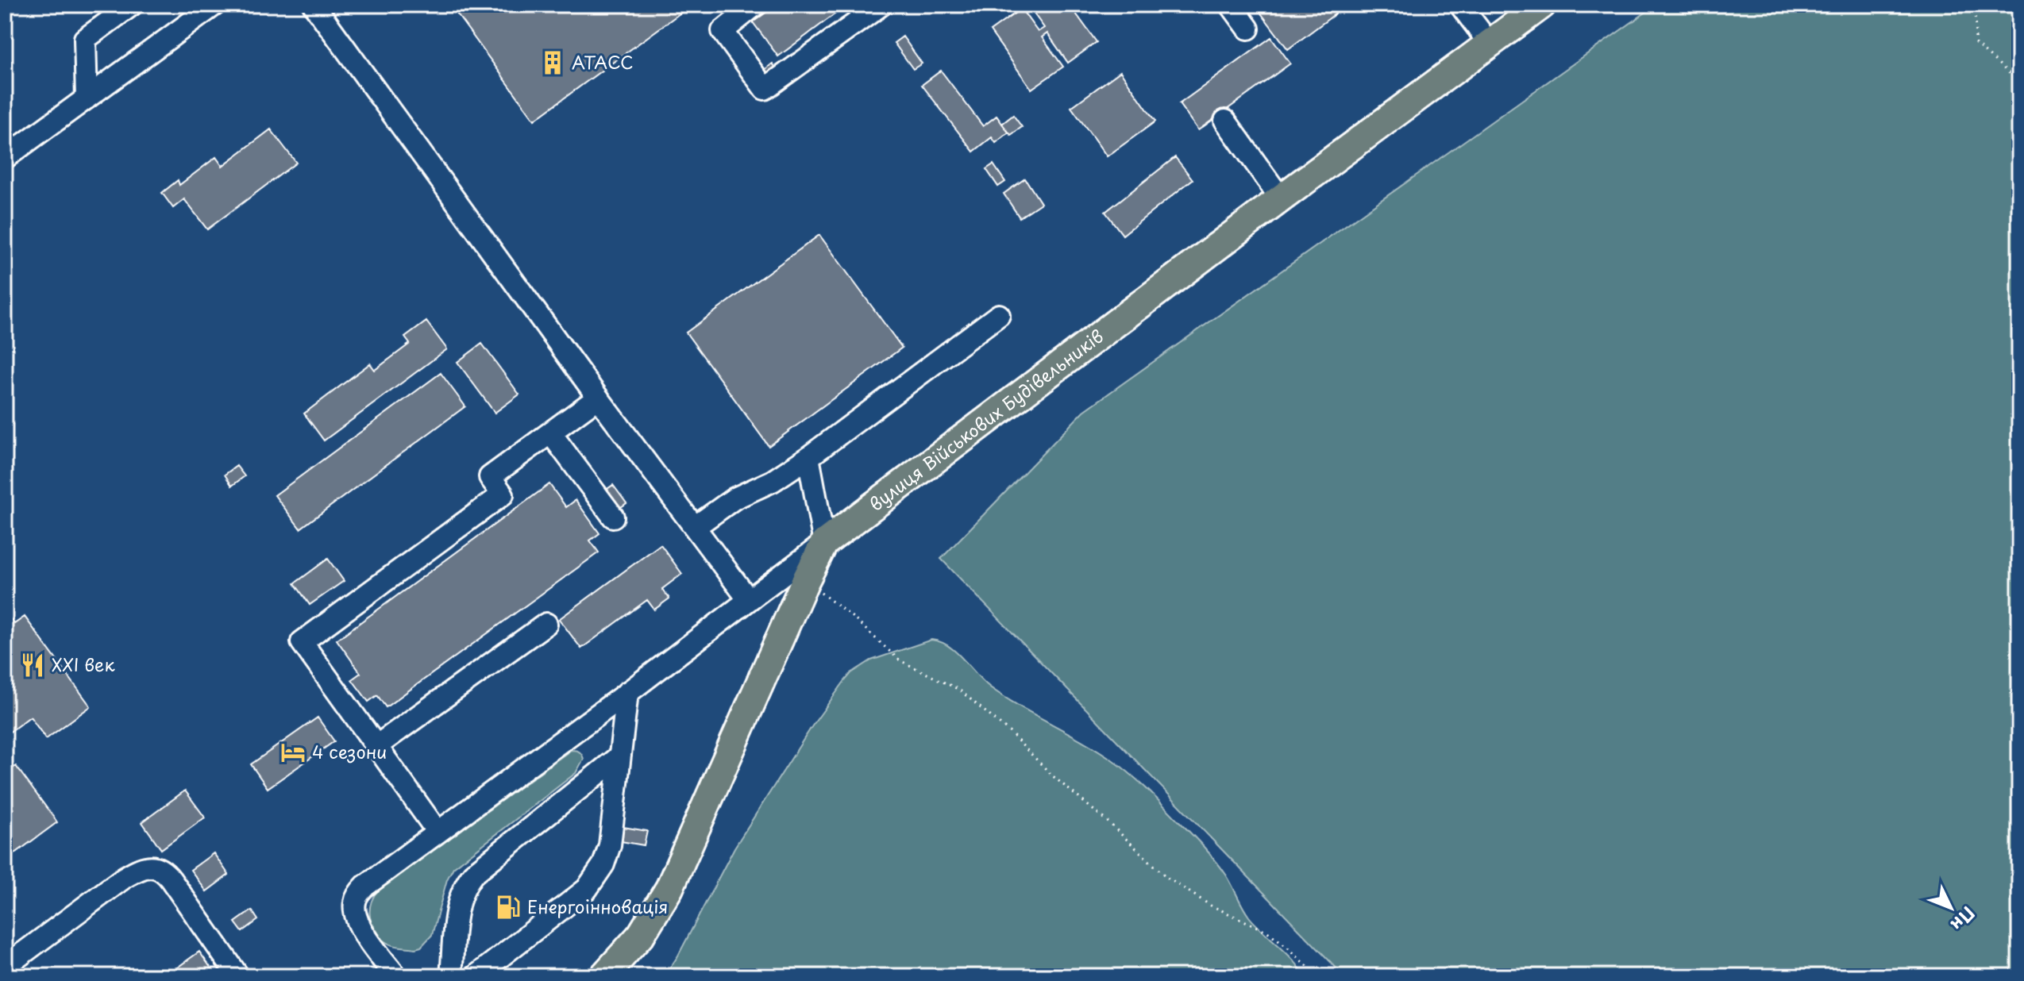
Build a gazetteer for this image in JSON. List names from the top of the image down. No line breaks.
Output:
{"streets":{"main road":["вулиця Військових Будівельників"]},"places":{"building":["АТАСС"],"restaurant":["XXI век"],"hotel":["4 сезони"],"fuel station":["Енергоінновація"]},"north":"bottom right"}
